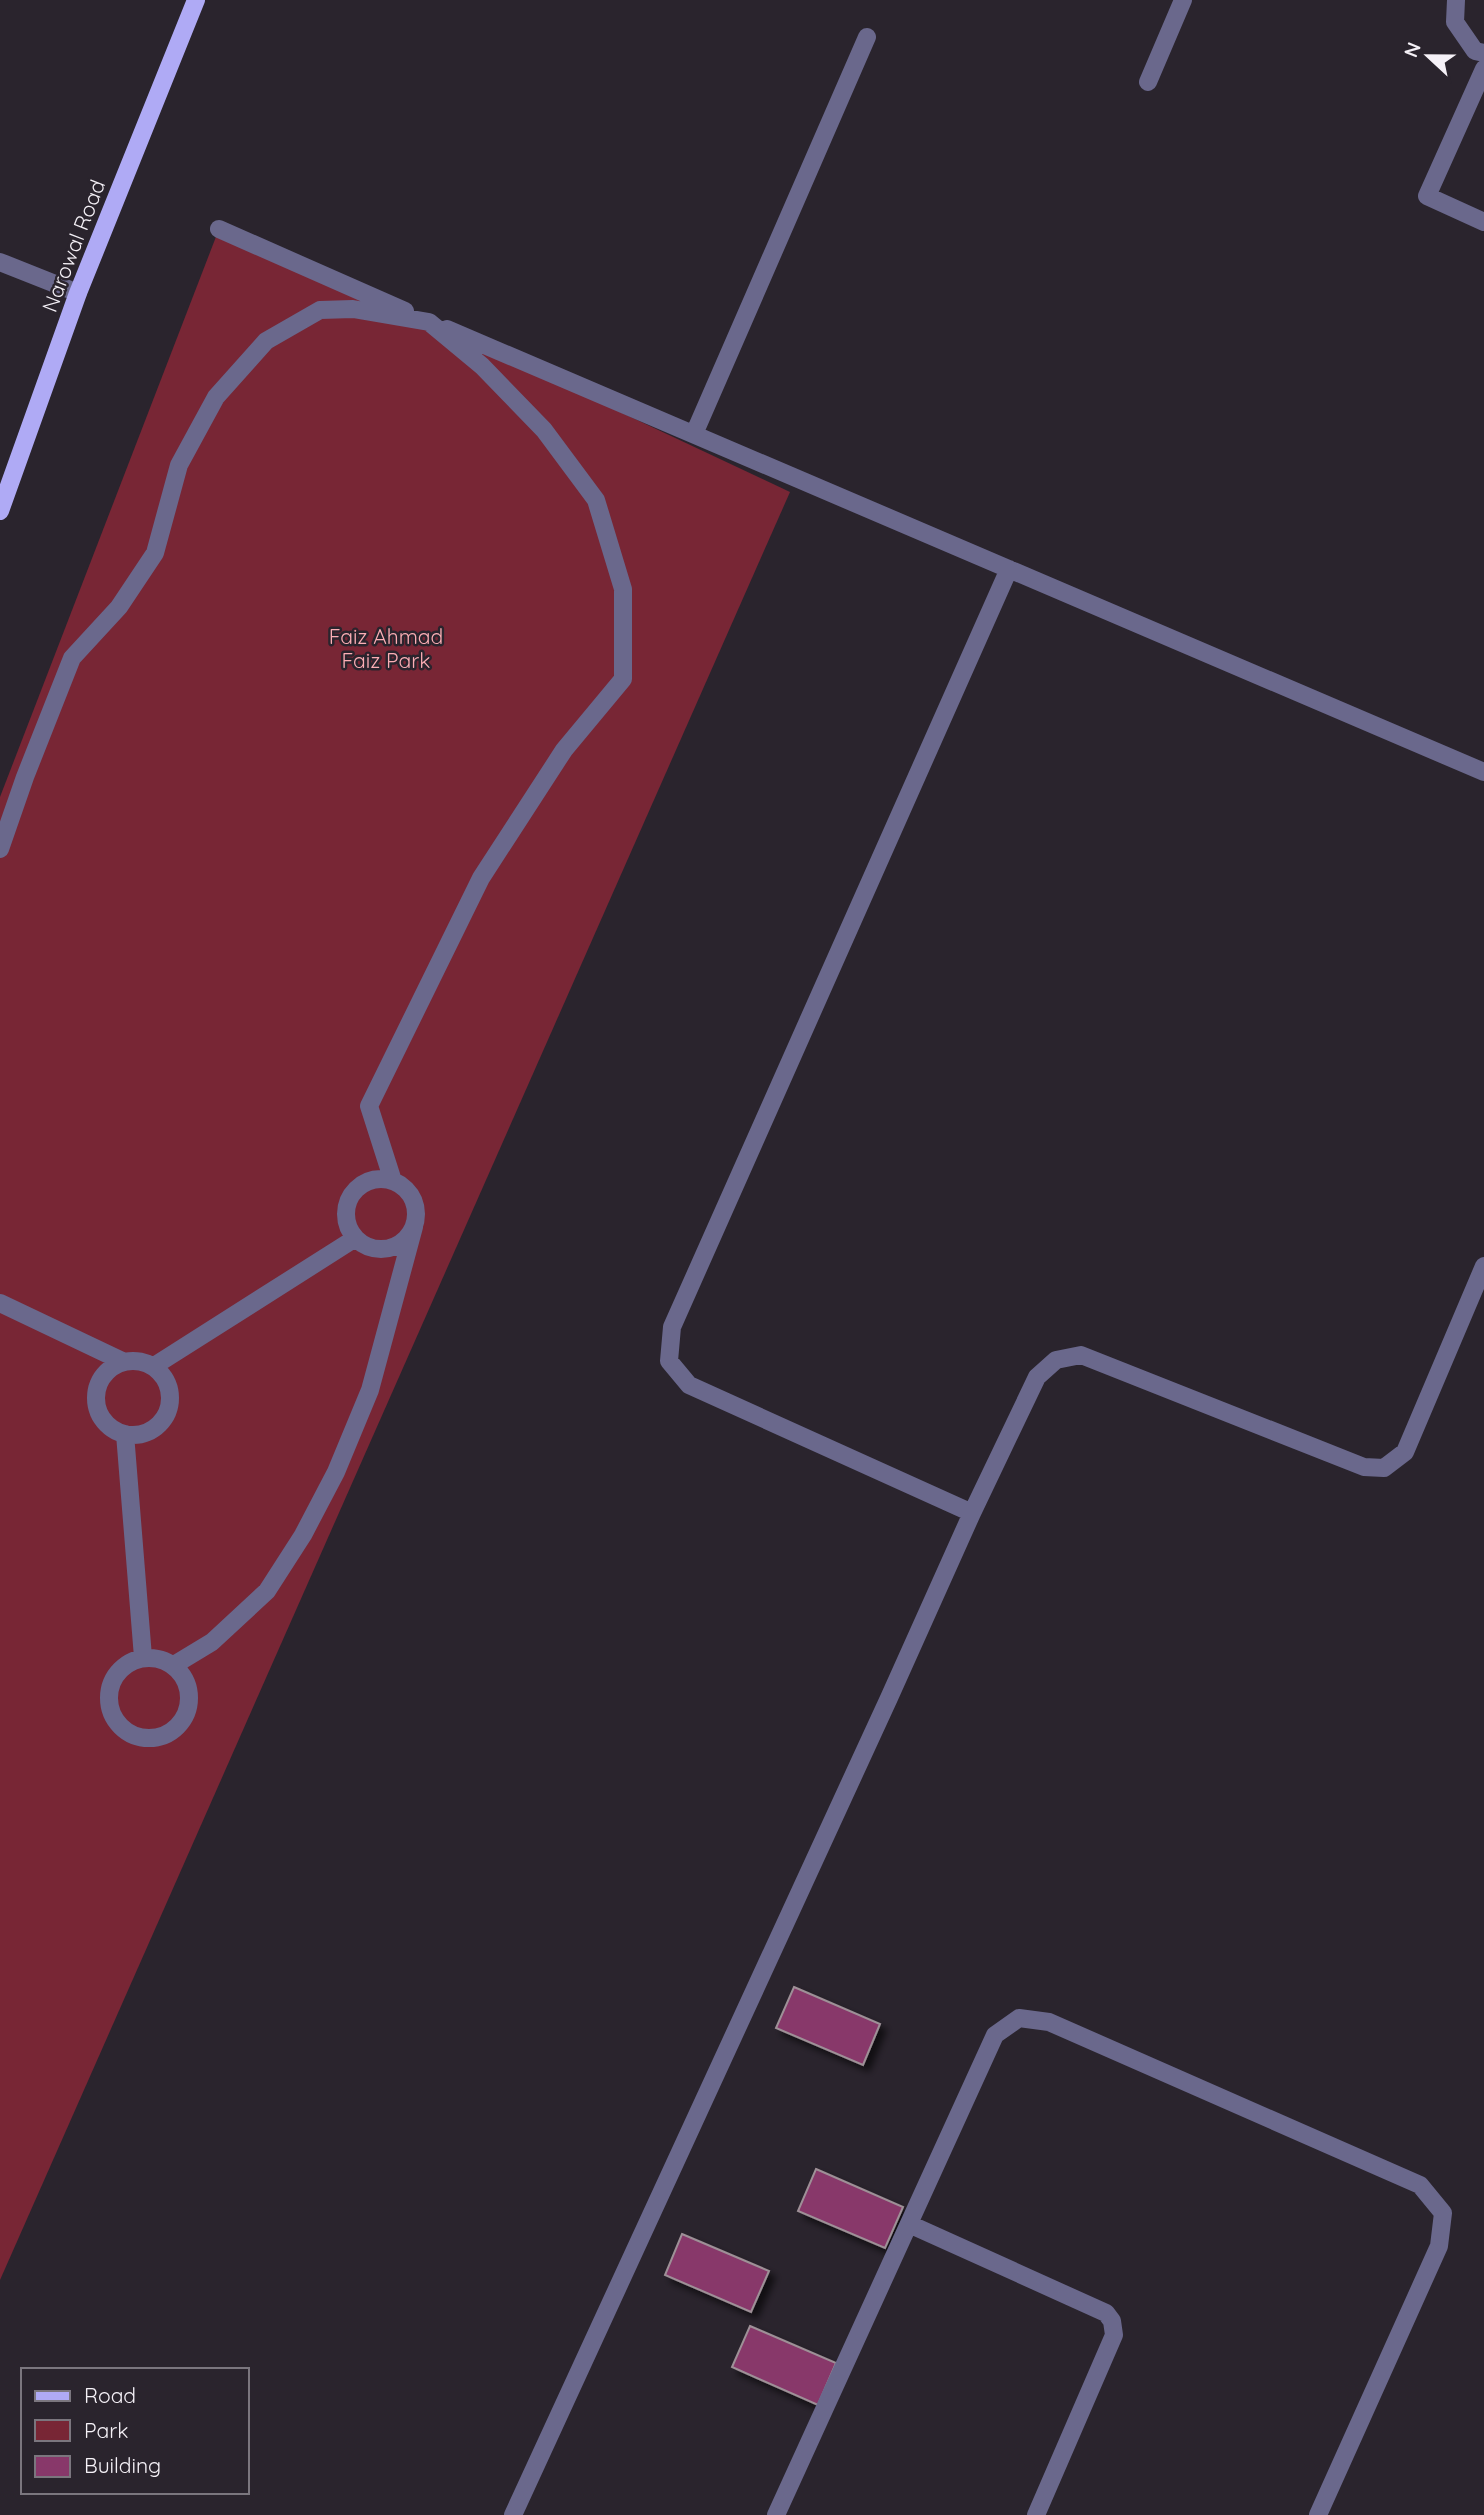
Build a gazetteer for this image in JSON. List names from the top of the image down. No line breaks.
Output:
{"streets":{"main road":["Narowal Road"]},"parks":["Faiz Ahmad Faiz Park"],"legend":["Road","Park","Building"],"north":"left"}
